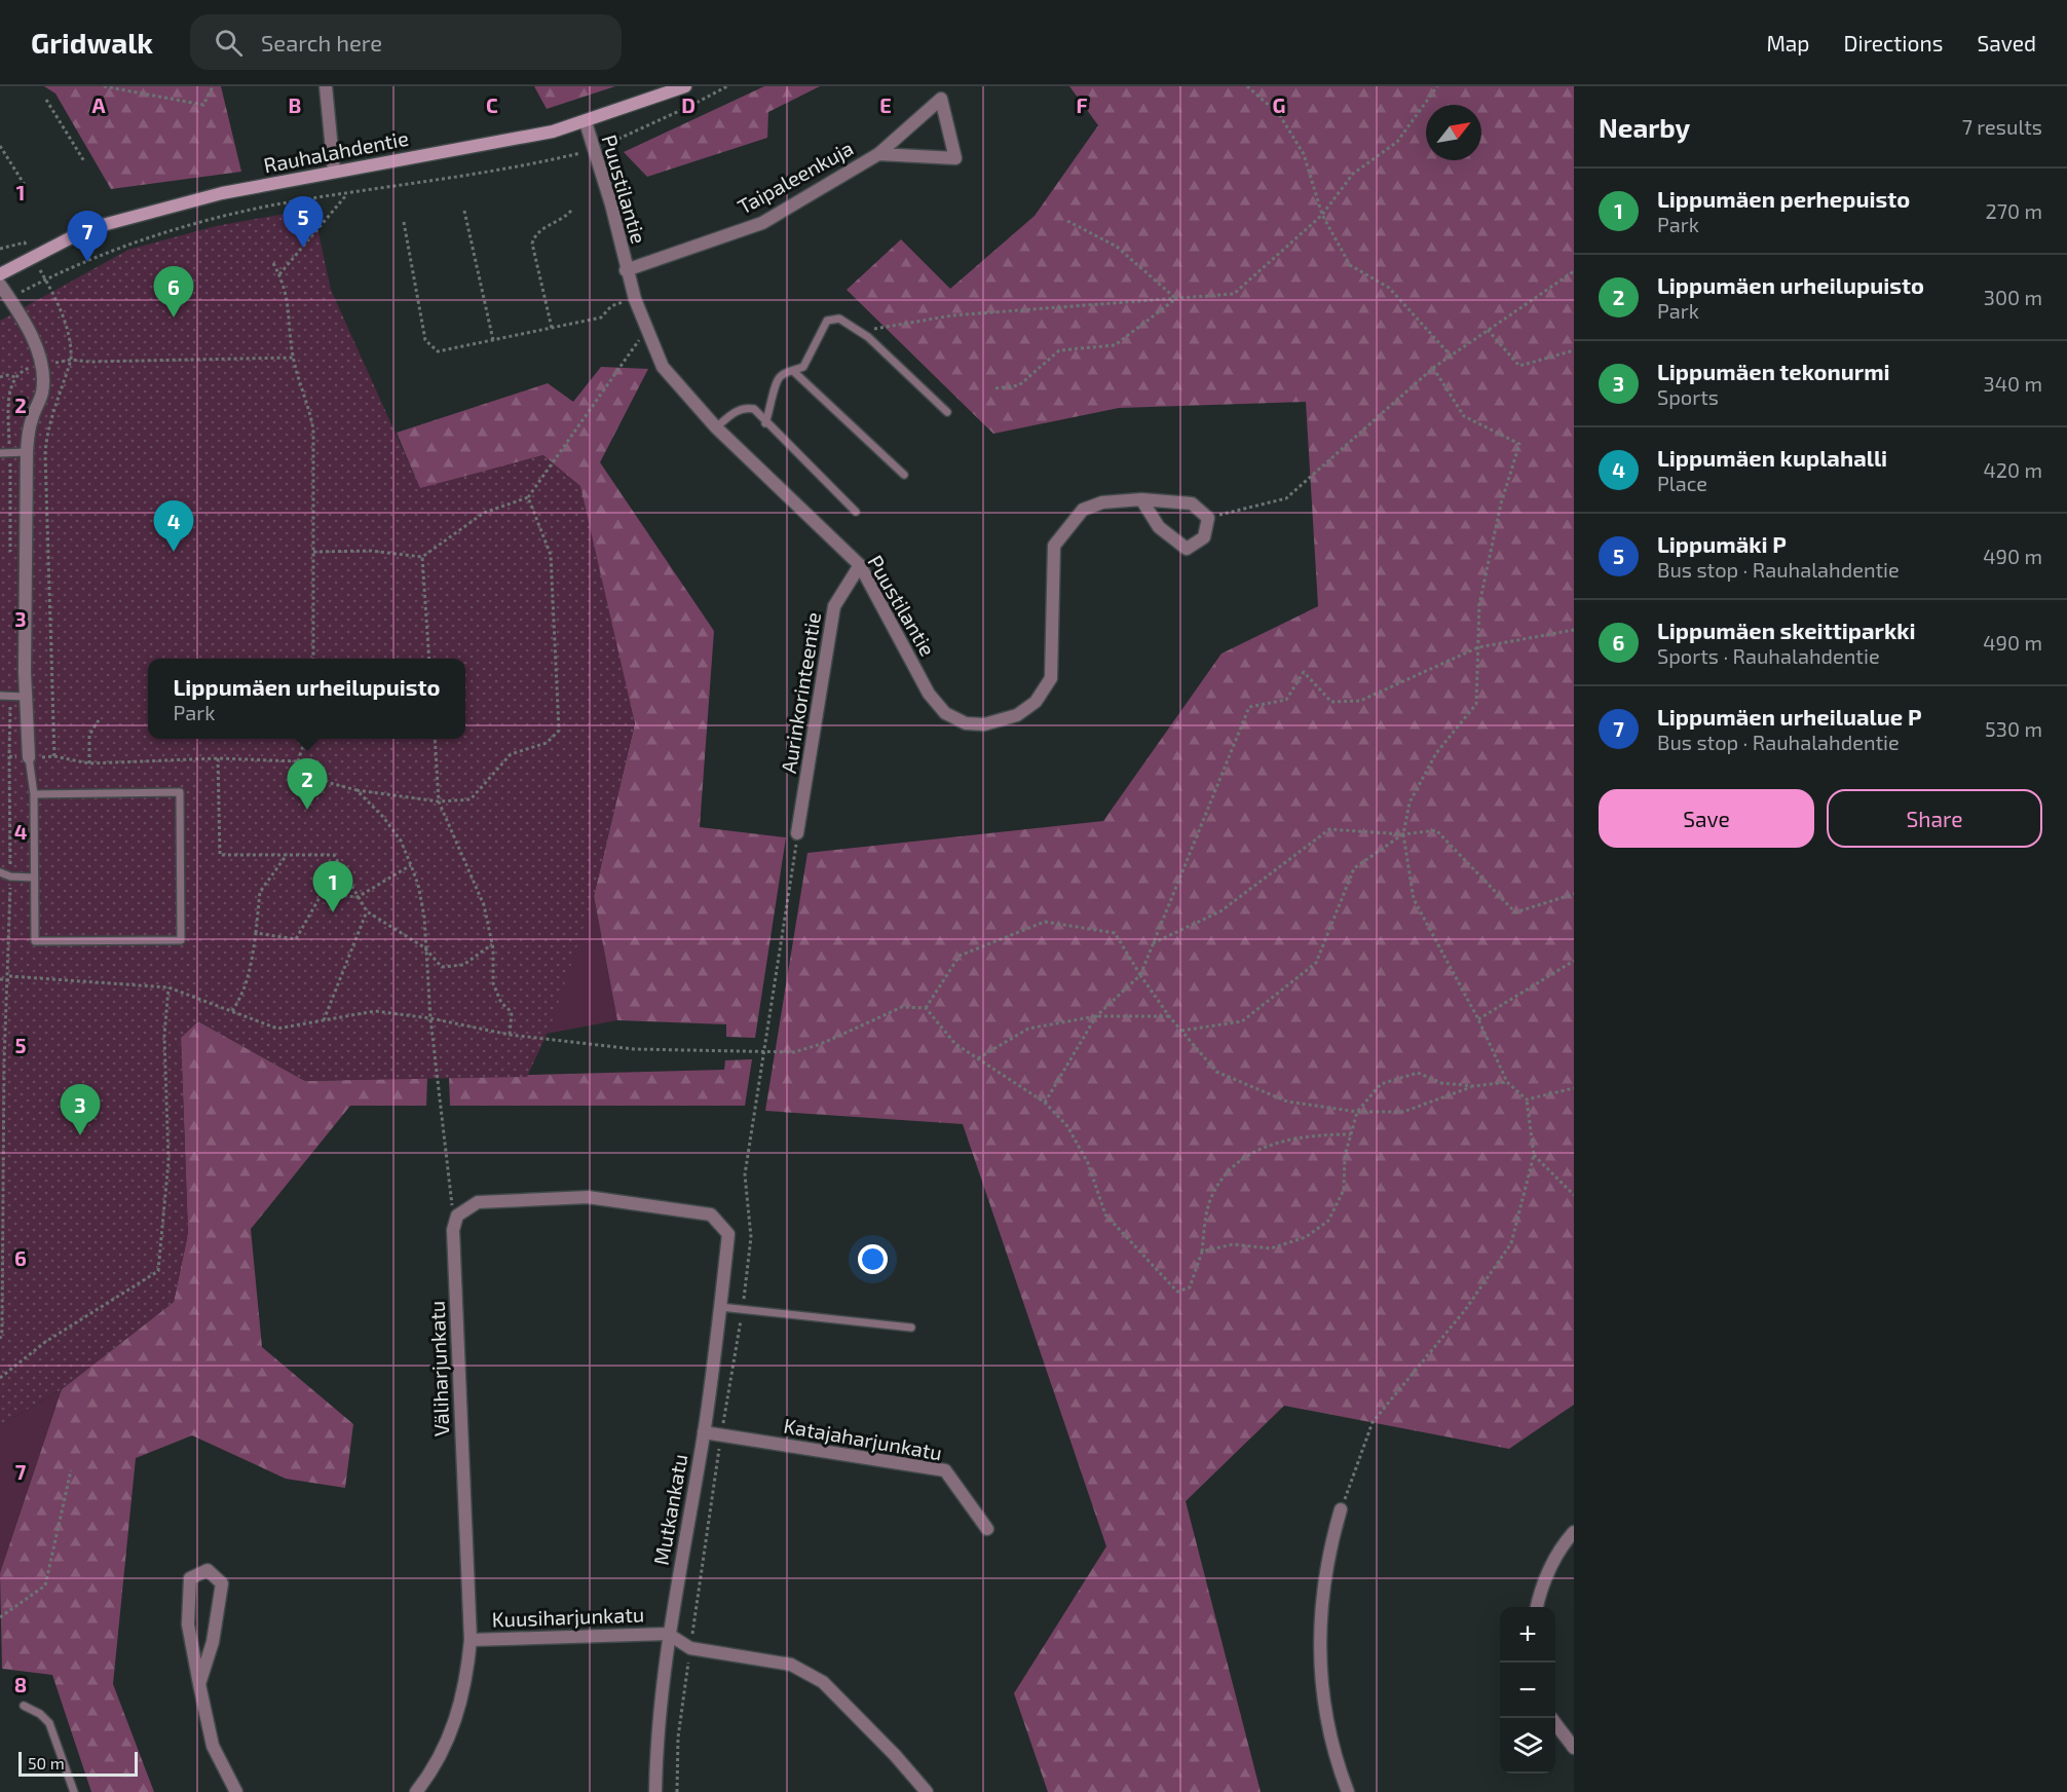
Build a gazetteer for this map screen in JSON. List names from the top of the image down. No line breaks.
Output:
{"streets":{"main road":["Rauhalahdentie"],"street":["Taipaleenkuja","Puustilantie","Aurinkorinteentie","Väliharjunkatu","Katajaharjunkatu","Mutkankatu","Kuusiharjunkatu"]},"crossings":[["Rauhalahdentie","Puustilantie"],["Taipaleenkuja","Puustilantie"],["Puustilantie","Aurinkorinteentie"],["Väliharjunkatu","Mutkankatu"],["Väliharjunkatu","Kuusiharjunkatu"],["Katajaharjunkatu","Mutkankatu"],["Mutkankatu","Kuusiharjunkatu"]],"scale_bar":"50 m","north":"top right","page":{"header":"Gridwalk","search":"Search here","nav":["Map","Directions","Saved"],"heading":["Nearby","7 results"],"list":[{"mark":"1","name":"Lippumäen perhepuisto","note":"Park","value":"270 m"},{"mark":"2","name":"Lippumäen urheilupuisto","note":"Park","value":"300 m"},{"mark":"3","name":"Lippumäen tekonurmi","note":"Sports","value":"340 m"},{"mark":"4","name":"Lippumäen kuplahalli","note":"Place","value":"420 m"},{"mark":"5","name":"Lippumäki P","note":"Bus stop · Rauhalahdentie","value":"490 m"},{"mark":"6","name":"Lippumäen skeittiparkki","note":"Sports · Rauhalahdentie","value":"490 m"},{"mark":"7","name":"Lippumäen urheilualue P","note":"Bus stop · Rauhalahdentie","value":"530 m"}],"pins":["5","7","6","4","2","1","3"],"popup":["Lippumäen urheilupuisto","Park"],"buttons":["Save","Share"],"map_buttons":["+","−"],"scale":"50 m"},"grid":{"columns":["A","B","C","D","E","F","G"],"rows":["1","2","3","4","5","6","7","8"]}}
